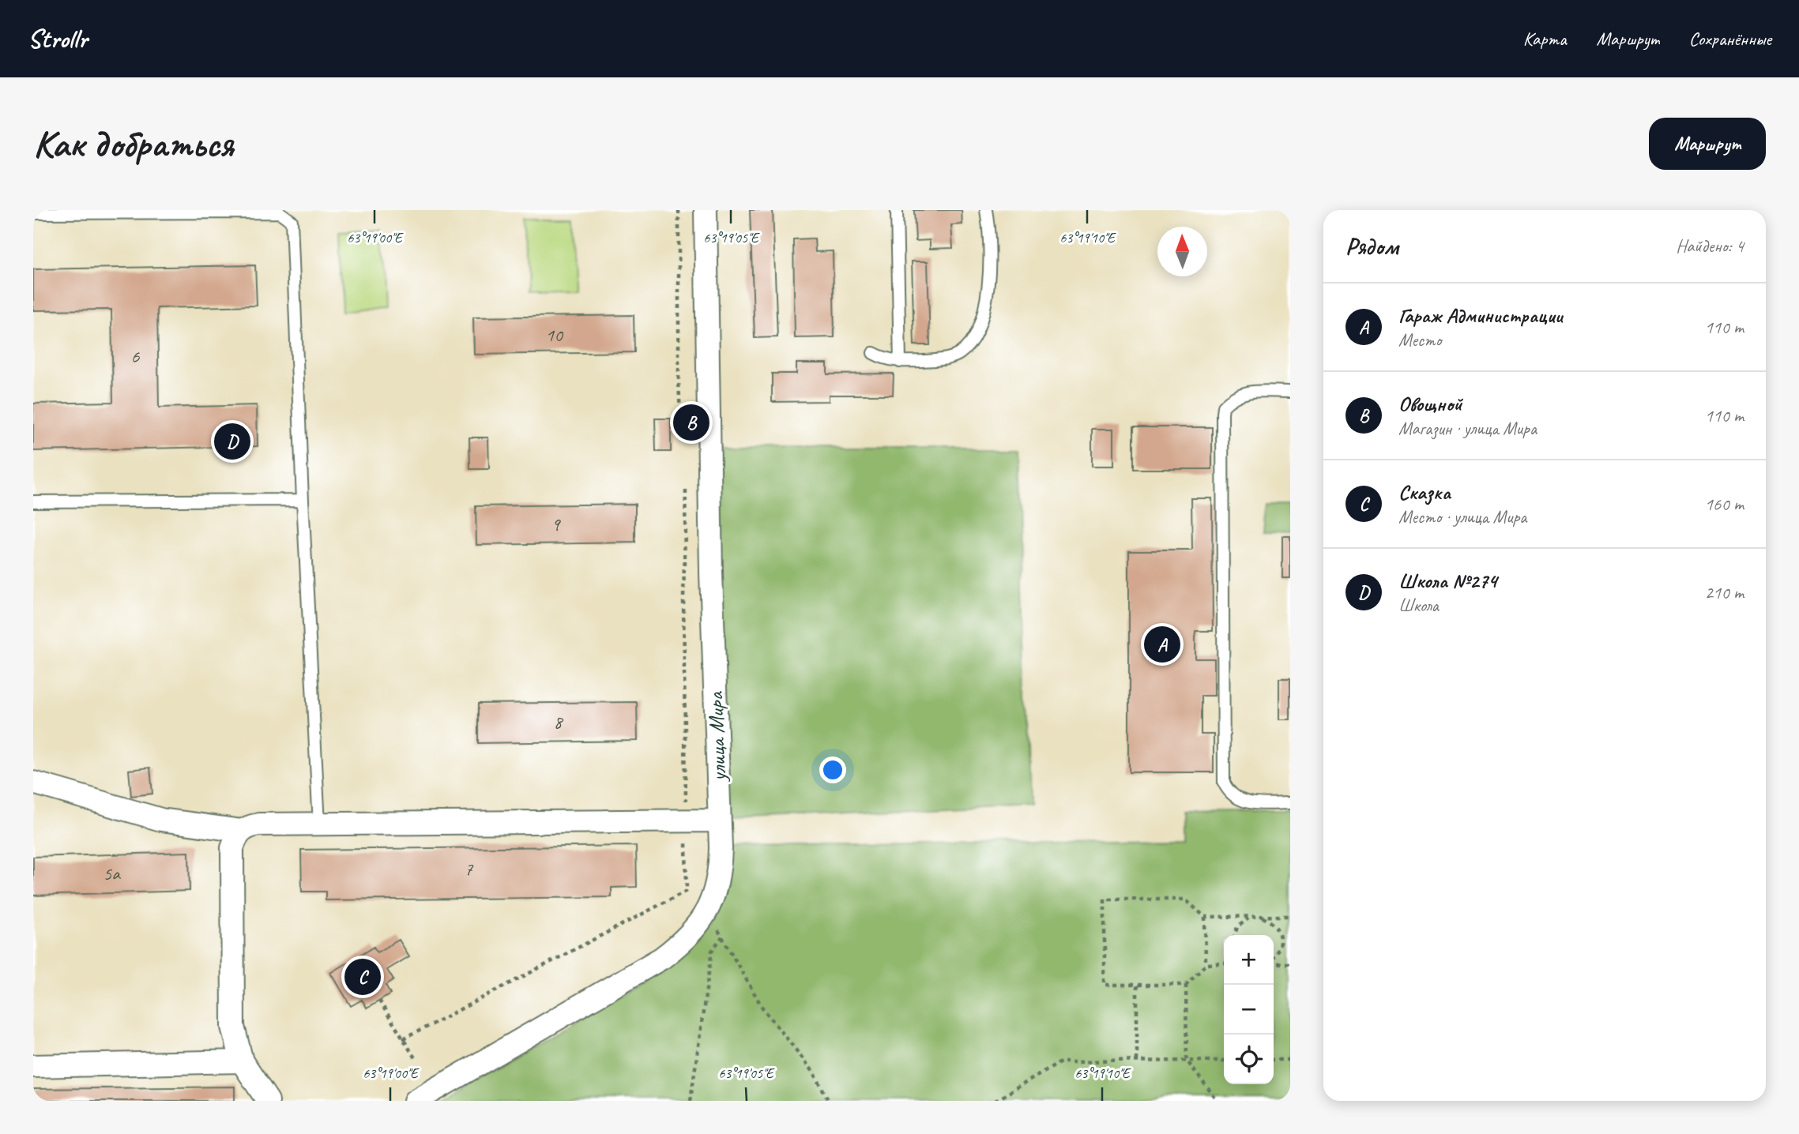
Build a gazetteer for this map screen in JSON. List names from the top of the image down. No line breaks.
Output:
{"streets":{"street":["улица Мира"]},"house_numbers":["10","6","9","8","7","5а"],"north":"top","page":{"header":"Strollr","nav":["Карта","Маршрут","Сохранённые"],"buttons":"Маршрут","title":"Как добраться","heading":["Рядом","Найдено: 4"],"list":[{"mark":"A","name":"Гараж Администрации","note":"Место","value":"110 m"},{"mark":"B","name":"Овощной","note":"Магазин · улица Мира","value":"110 m"},{"mark":"C","name":"Сказка","note":"Место · улица Мира","value":"160 m"},{"mark":"D","name":"Школа №274","note":"Школа","value":"210 m"}],"pins":["B","D","A","C"],"map_buttons":["+","−"]},"coordinates":["63°19'00\"E","63°19'05\"E","63°19'10\"E"]}
